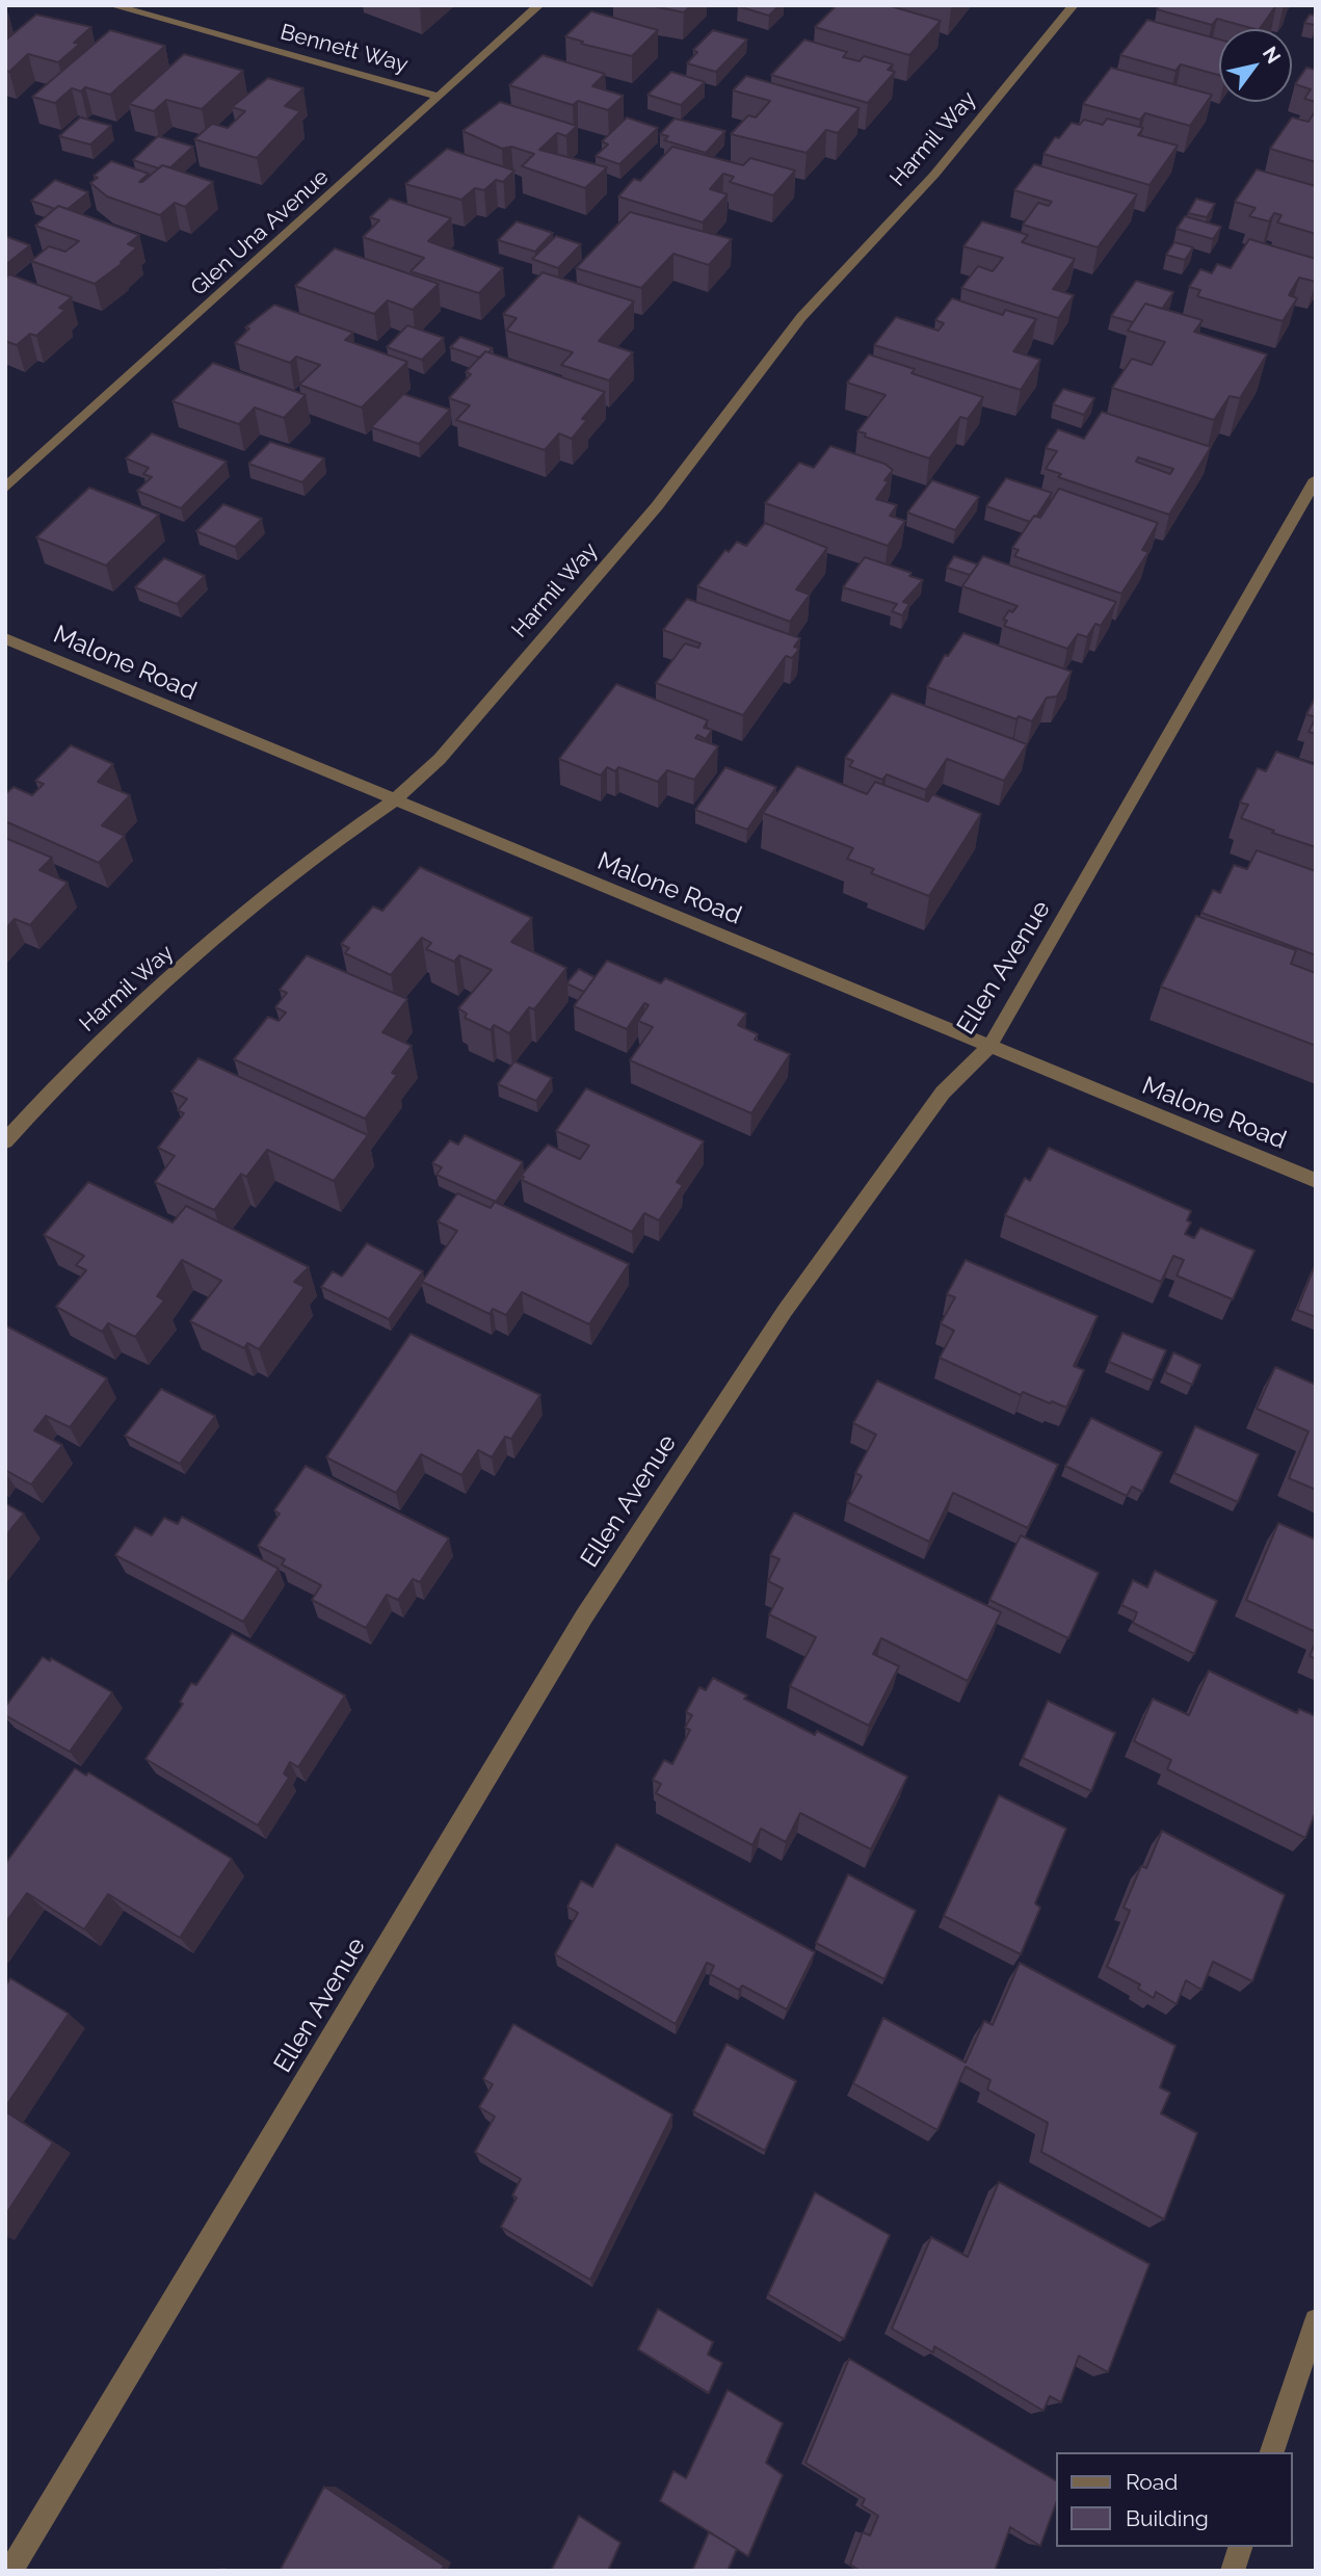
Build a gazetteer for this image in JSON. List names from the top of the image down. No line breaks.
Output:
{"streets":{"street":["Bennett Way","Harmil Way","Glen Una Avenue","Malone Road","Ellen Avenue"]},"crossings":[["Bennett Way","Glen Una Avenue"],["Harmil Way","Malone Road"],["Malone Road","Ellen Avenue"]],"legend":["Road","Building"],"north":"top right"}
